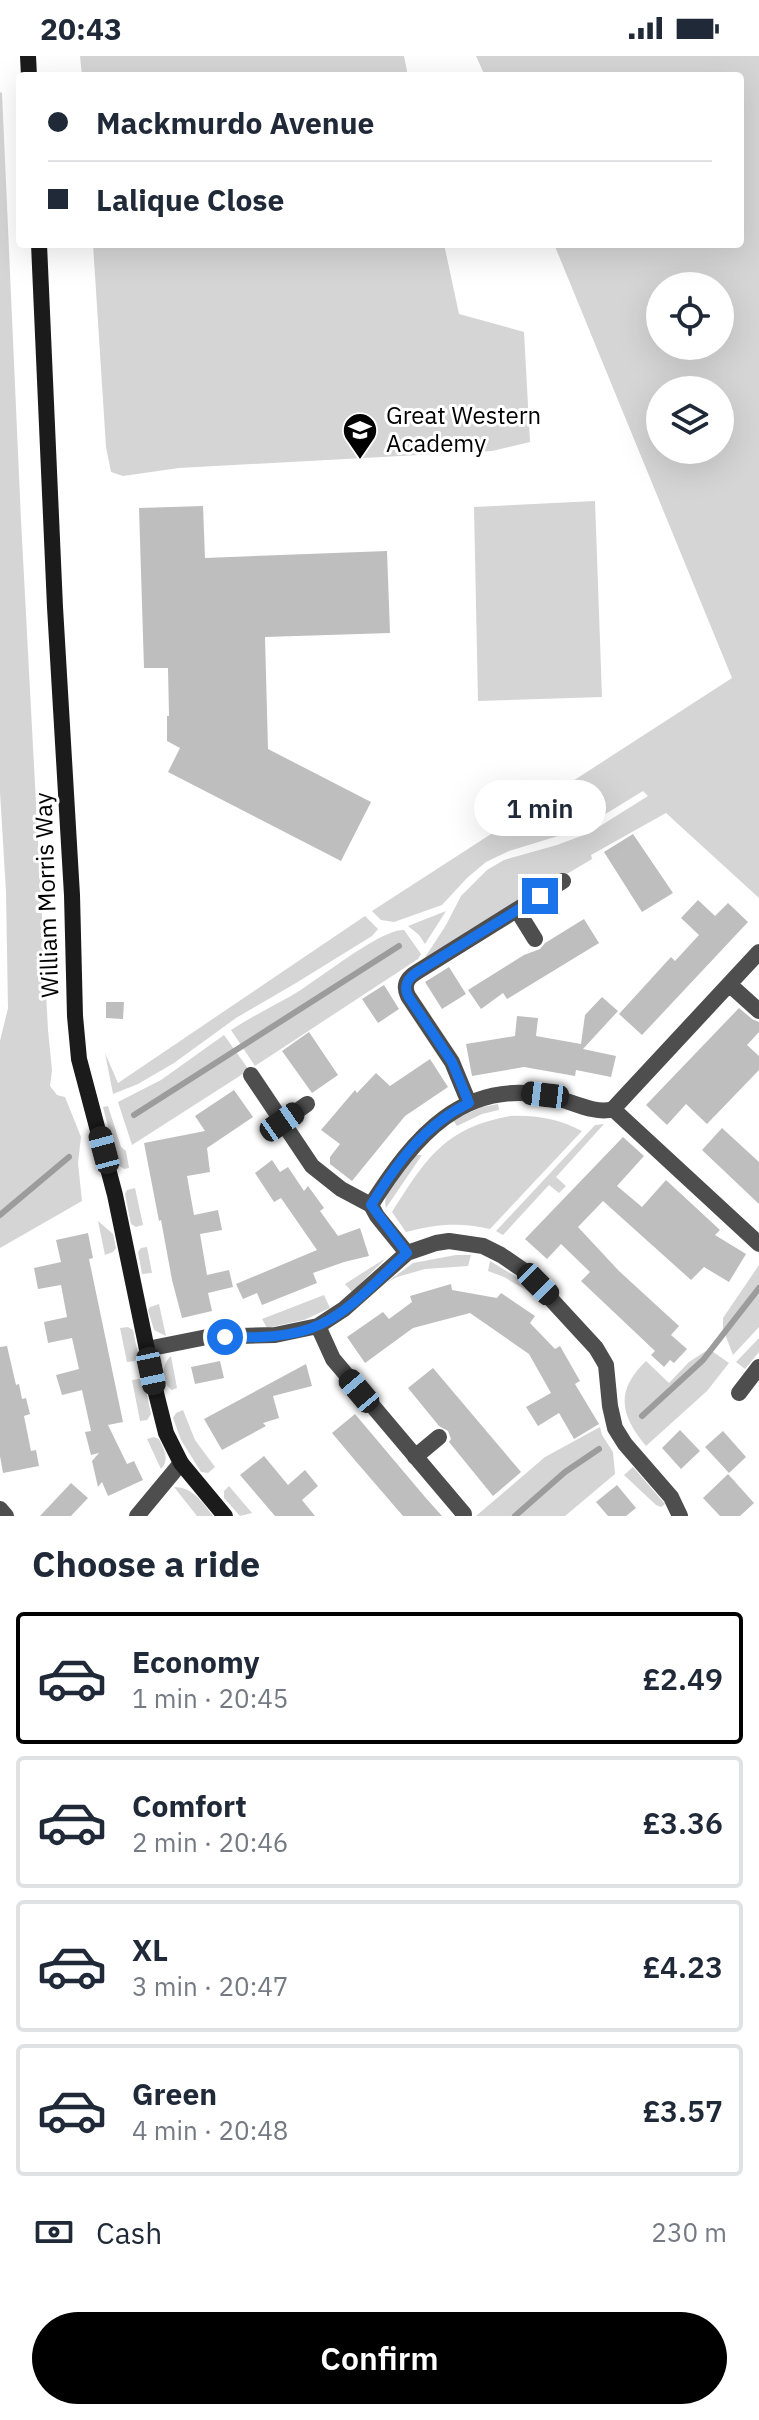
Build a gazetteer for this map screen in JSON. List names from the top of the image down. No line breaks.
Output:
{"streets":{"street":["William Morris Way"]},"places":{"school or university":["Great Western Academy"]},"page":{"status":"20:43","banner":["Mackmurdo Avenue","Lalique Close"],"bubble":"1 min","heading":"Choose a ride","list":[{"name":"Economy","note":"1 min · 20:45","value":"£2.49"},{"name":"Comfort","note":"2 min · 20:46","value":"£3.36"},{"name":"XL","note":"3 min · 20:47","value":"£4.23"},{"name":"Green","note":"4 min · 20:48","value":"£3.57"}],"pay":["Cash","230 m"],"buttons":"Confirm"}}
